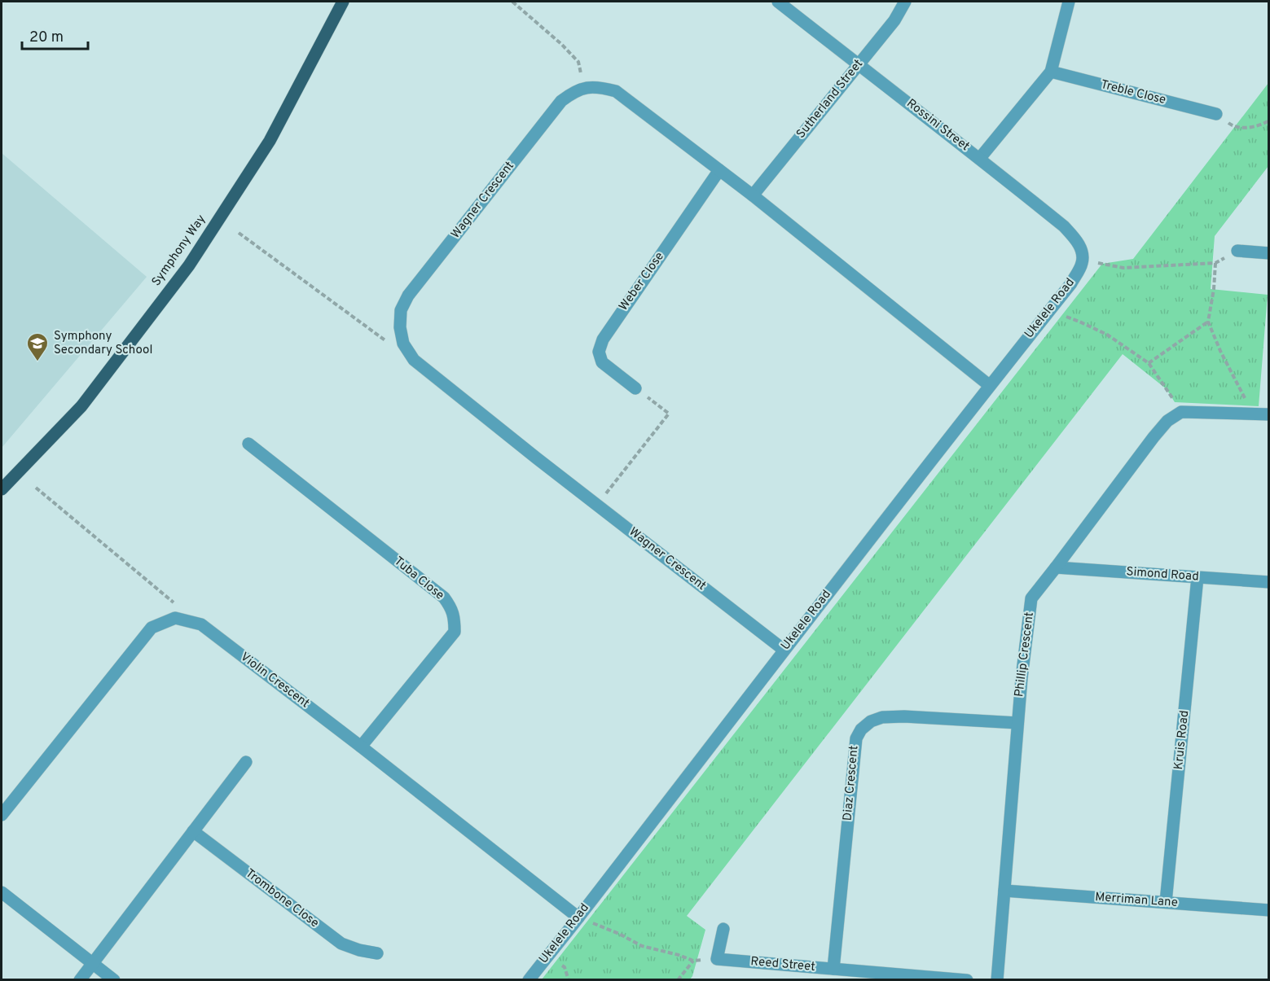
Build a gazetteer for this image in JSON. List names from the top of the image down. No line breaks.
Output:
{"streets":{"main road":["Symphony Way"],"street":["Treble Close","Sutherland Street","Rossini Street","Wagner Crescent","Weber Close","Ukelele Road","Simond Road","Tuba Close","Phillip Crescent","Violin Crescent","Kruis Road","Diaz Crescent","Trombone Close","Merriman Lane","Reed Street"]},"crossings":[["Sutherland Street","Rossini Street"],["Rossini Street","Ukelele Road"],["Wagner Crescent","Ukelele Road"],["Ukelele Road","Violin Crescent"],["Simond Road","Phillip Crescent"],["Simond Road","Kruis Road"],["Tuba Close","Violin Crescent"],["Phillip Crescent","Diaz Crescent"],["Phillip Crescent","Merriman Lane"],["Kruis Road","Merriman Lane"],["Diaz Crescent","Reed Street"]],"places":{"school or university":["Symphony Secondary School"]},"scale_bar":"20 m"}
